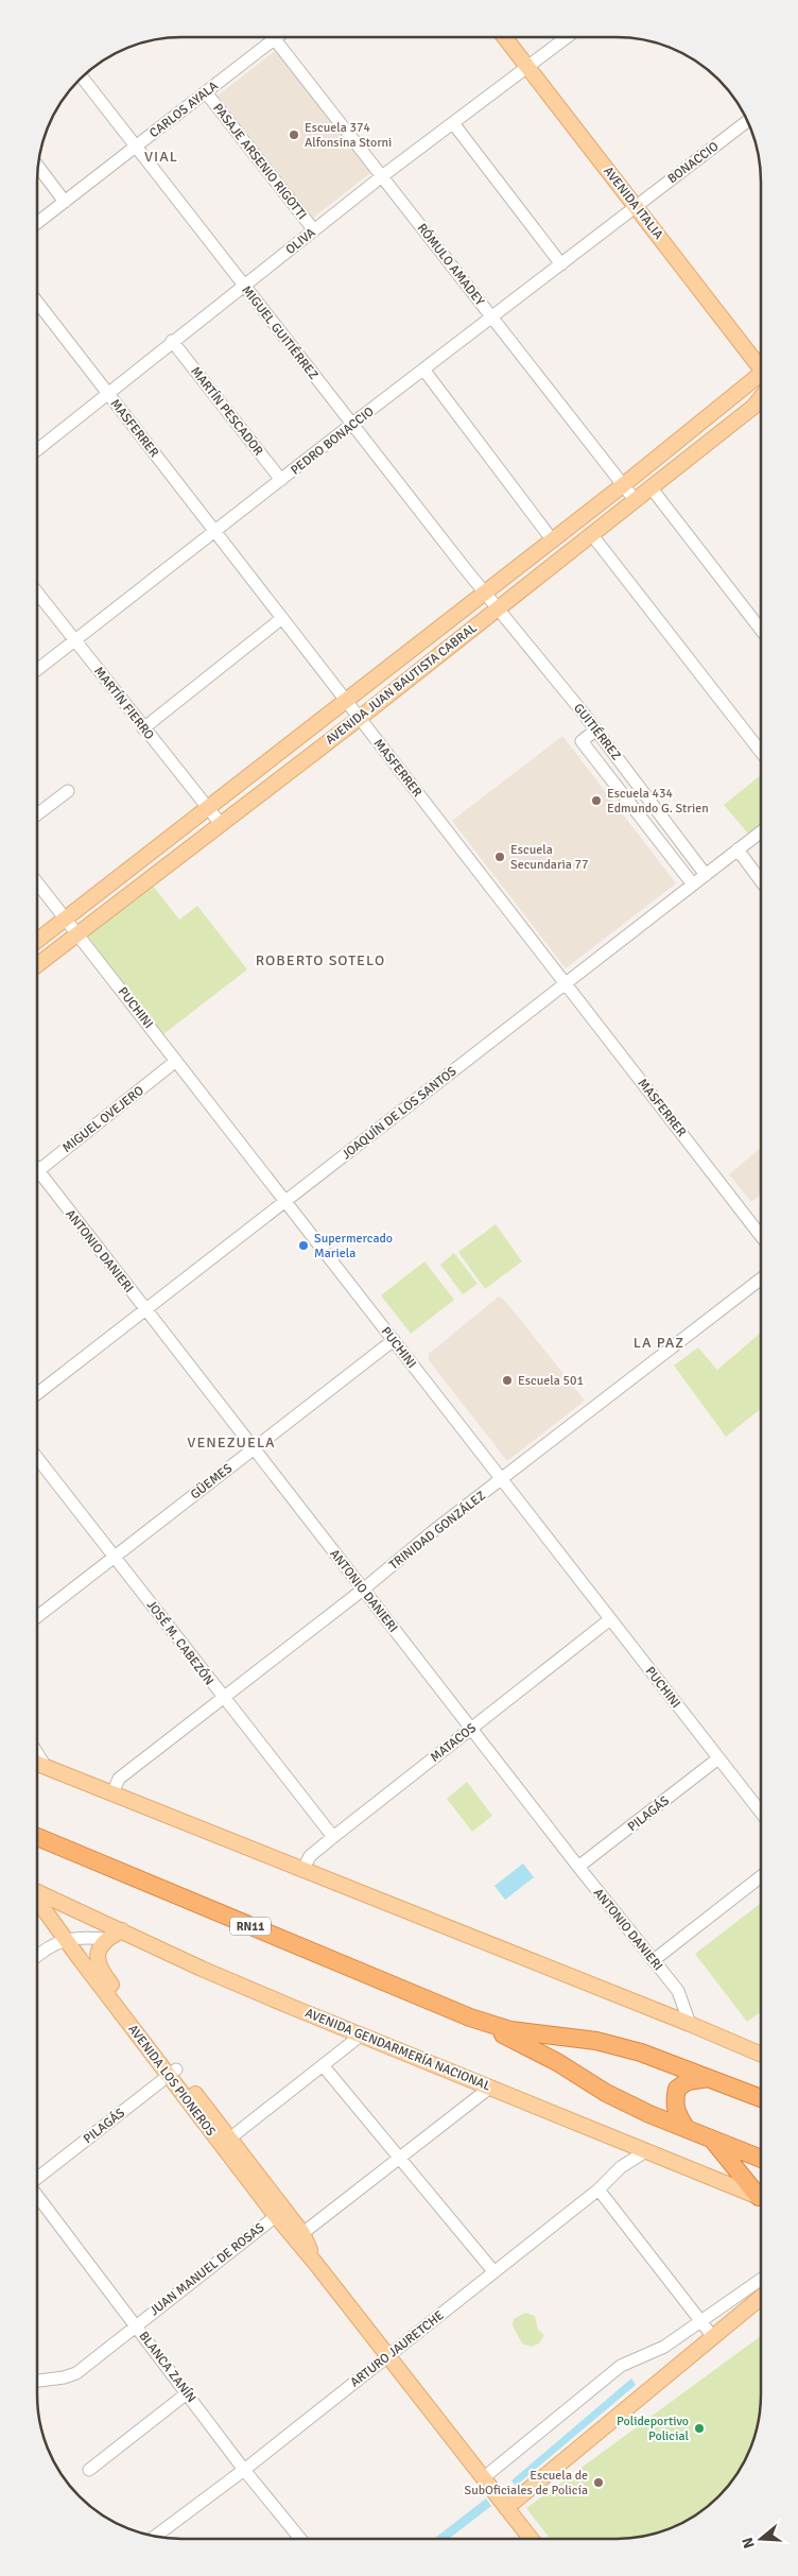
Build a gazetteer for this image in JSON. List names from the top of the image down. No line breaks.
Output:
{"streets":{"highway":["RN11"],"main road":["AVENIDA ITALIA","AVENIDA JUAN BAUTISTA CABRAL","AVENIDA GENDARMERÍA NACIONAL","AVENIDA LOS PIONEROS"],"street":["CARLOS AYALA","PASAJE ARSENIO RIGOTTI","BONACCIO","OLIVA","RÓMULO AMADEY","MIGUEL GUITIÉRREZ","MARTÍN PESCADOR","MASFERRER","PEDRO BONACCIO","MARTÍN FIERRO","GUITIÉRREZ","PUCHINI","JOAQUÍN DE LOS SANTOS","MIGUEL OVEJERO","ANTONIO DANIERI","GÜEMES","TRINIDAD GONZÁLEZ","JOSÉ M. CABEZÓN","MATACOS","PILAGÁS","JUAN MANUEL DE ROSAS","ARTURO JAURETCHE","BLANCA ZANÍN"]},"crossings":[["CARLOS AYALA","PASAJE ARSENIO RIGOTTI"],["CARLOS AYALA","RÓMULO AMADEY"],["CARLOS AYALA","MIGUEL GUITIÉRREZ"],["PASAJE ARSENIO RIGOTTI","OLIVA"],["BONACCIO","AVENIDA ITALIA"],["BONACCIO","PEDRO BONACCIO"],["AVENIDA ITALIA","OLIVA"],["AVENIDA ITALIA","PEDRO BONACCIO"],["OLIVA","RÓMULO AMADEY"],["OLIVA","MIGUEL GUITIÉRREZ"],["OLIVA","MARTÍN PESCADOR"],["OLIVA","MASFERRER"],["RÓMULO AMADEY","PEDRO BONACCIO"],["RÓMULO AMADEY","AVENIDA JUAN BAUTISTA CABRAL"],["MIGUEL GUITIÉRREZ","PEDRO BONACCIO"],["MIGUEL GUITIÉRREZ","AVENIDA JUAN BAUTISTA CABRAL"],["MIGUEL GUITIÉRREZ","GUITIÉRREZ"],["MARTÍN PESCADOR","PEDRO BONACCIO"],["MASFERRER","PEDRO BONACCIO"],["MASFERRER","AVENIDA JUAN BAUTISTA CABRAL"],["MASFERRER","JOAQUÍN DE LOS SANTOS"],["PEDRO BONACCIO","MARTÍN FIERRO"],["AVENIDA JUAN BAUTISTA CABRAL","MARTÍN FIERRO"],["AVENIDA JUAN BAUTISTA CABRAL","GUITIÉRREZ"],["AVENIDA JUAN BAUTISTA CABRAL","PUCHINI"],["GUITIÉRREZ","JOAQUÍN DE LOS SANTOS"],["PUCHINI","JOAQUÍN DE LOS SANTOS"],["PUCHINI","MIGUEL OVEJERO"],["PUCHINI","GÜEMES"],["PUCHINI","TRINIDAD GONZÁLEZ"],["PUCHINI","MATACOS"],["PUCHINI","PILAGÁS"],["JOAQUÍN DE LOS SANTOS","ANTONIO DANIERI"],["ANTONIO DANIERI","GÜEMES"],["ANTONIO DANIERI","TRINIDAD GONZÁLEZ"],["ANTONIO DANIERI","MATACOS"],["ANTONIO DANIERI","PILAGÁS"],["GÜEMES","JOSÉ M. CABEZÓN"],["TRINIDAD GONZÁLEZ","JOSÉ M. CABEZÓN"],["JOSÉ M. CABEZÓN","MATACOS"],["PILAGÁS","AVENIDA LOS PIONEROS"],["AVENIDA GENDARMERÍA NACIONAL","ARTURO JAURETCHE"],["AVENIDA LOS PIONEROS","JUAN MANUEL DE ROSAS"],["AVENIDA LOS PIONEROS","ARTURO JAURETCHE"],["JUAN MANUEL DE ROSAS","BLANCA ZANÍN"],["ARTURO JAURETCHE","BLANCA ZANÍN"]],"districts":["VIAL","ROBERTO SOTELO","LA PAZ","VENEZUELA"],"places":["Escuela 374 Alfonsina Storni","Escuela 434 Edmundo G. Strien","Escuela Secundaria 77","Supermercado Mariela","Escuela 501","Polideportivo Policial","Escuela de SubOficiales de Policía"],"north":"left"}
